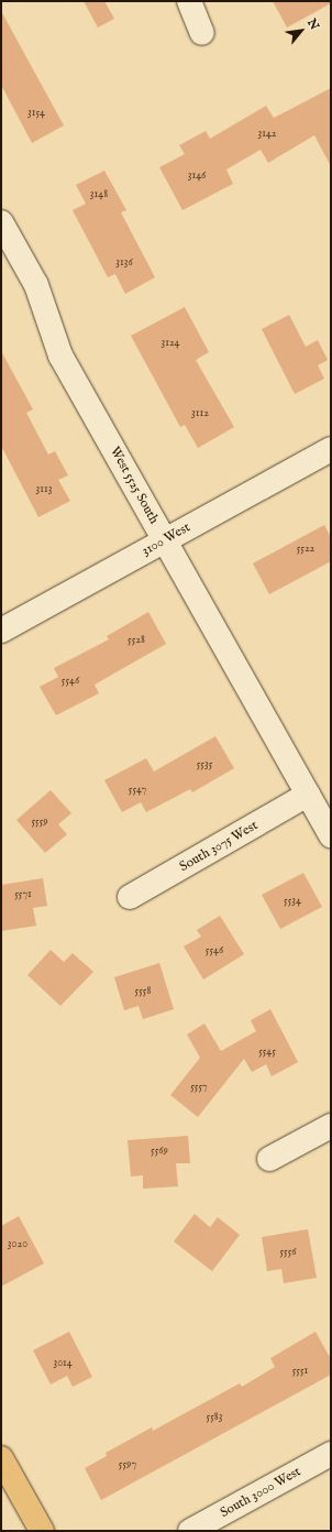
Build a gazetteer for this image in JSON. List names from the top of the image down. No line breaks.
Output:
{"streets":{"street":["West 5525 South","3100 West","South 3075 West","South 3000 West"]},"crossings":[["West 5525 South","3100 West"],["West 5525 South","South 3075 West"]],"house_numbers":["3154","3142","3146","3148","3136","3124","3112","3113","5522","5528","5546","5535","5547","5559","5571","5534","5546","5558","5545","5557","5569","3020","5556","3014","5551","5583","5597"],"north":"top right"}
